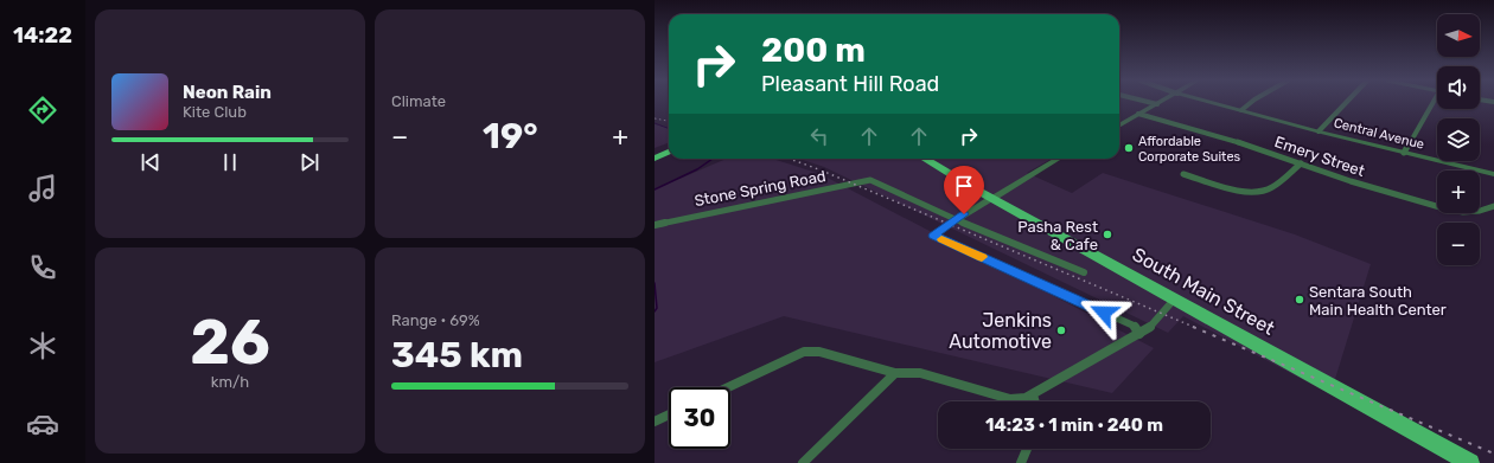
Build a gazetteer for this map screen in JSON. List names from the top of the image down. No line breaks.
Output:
{"streets":{"main road":["South Main Street"],"street":["Central Avenue","Emery Street","Stone Spring Road"]},"places":["Affordable Corporate Suites","Pasha Rest & Cafe","Sentara South Main Health Center","Jenkins Automotive"],"north":"right","page":{"tabs":"14:22","tile":["Climate",["26","km/h"],["Range · 69%","345 km"]],"map_buttons":["+","−"],"turn":["200 m","Pleasant Hill Road"],"song":["Neon Rain","Kite Club"],"heat":["−","19°","+"],"limit":"30","trip":"14:23 · 1 min · 240 m"}}
